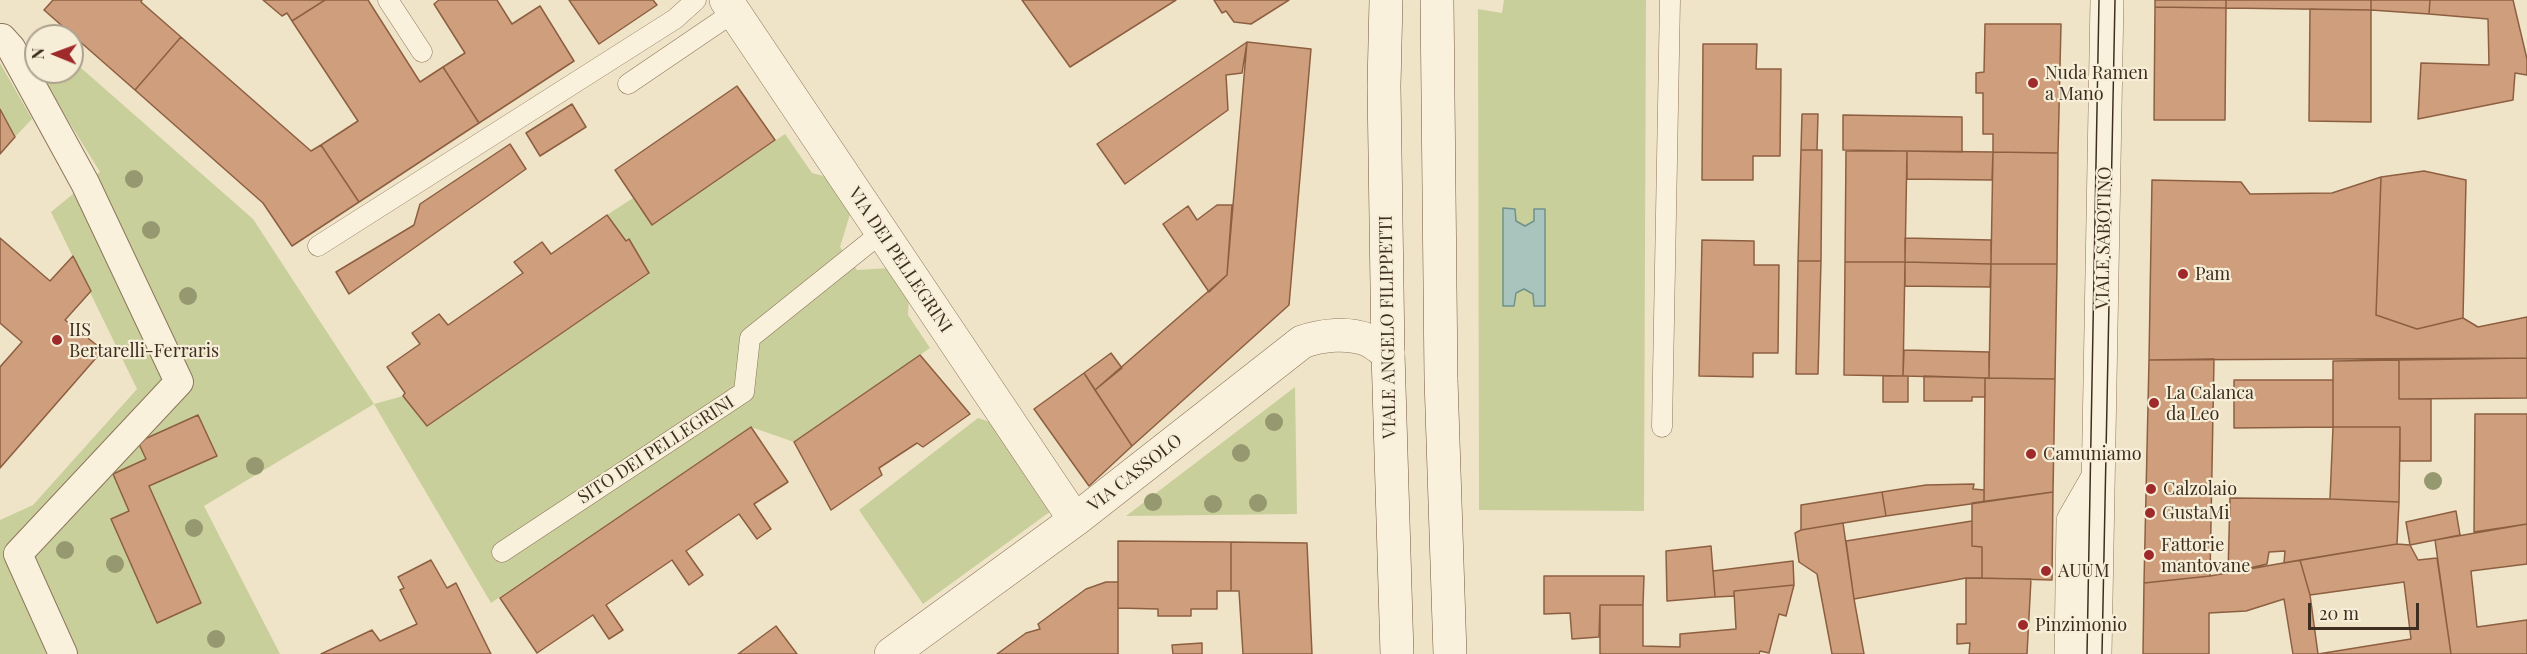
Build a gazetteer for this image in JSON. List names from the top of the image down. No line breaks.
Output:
{"streets":{"street":["VIALE SABOTINO","VIA DEI PELLEGRINI","VIALE ANGELO FILIPPETTI","VIA CASSOLO"],"lane":["SITO DEI PELLEGRINI"]},"crossings":[["VIA DEI PELLEGRINI","SITO DEI PELLEGRINI"],["VIA DEI PELLEGRINI","VIA CASSOLO"],["VIALE ANGELO FILIPPETTI","VIA CASSOLO"]],"places":["Nuda Ramen a Mano","Pam","IIS Bertarelli-Ferraris","La Calanca da Leo","Camuniamo","Calzolaio","GustaMi","Fattorie mantovane","AUUM","Pinzimonio"],"scale_bar":"20 m","north":"left"}
